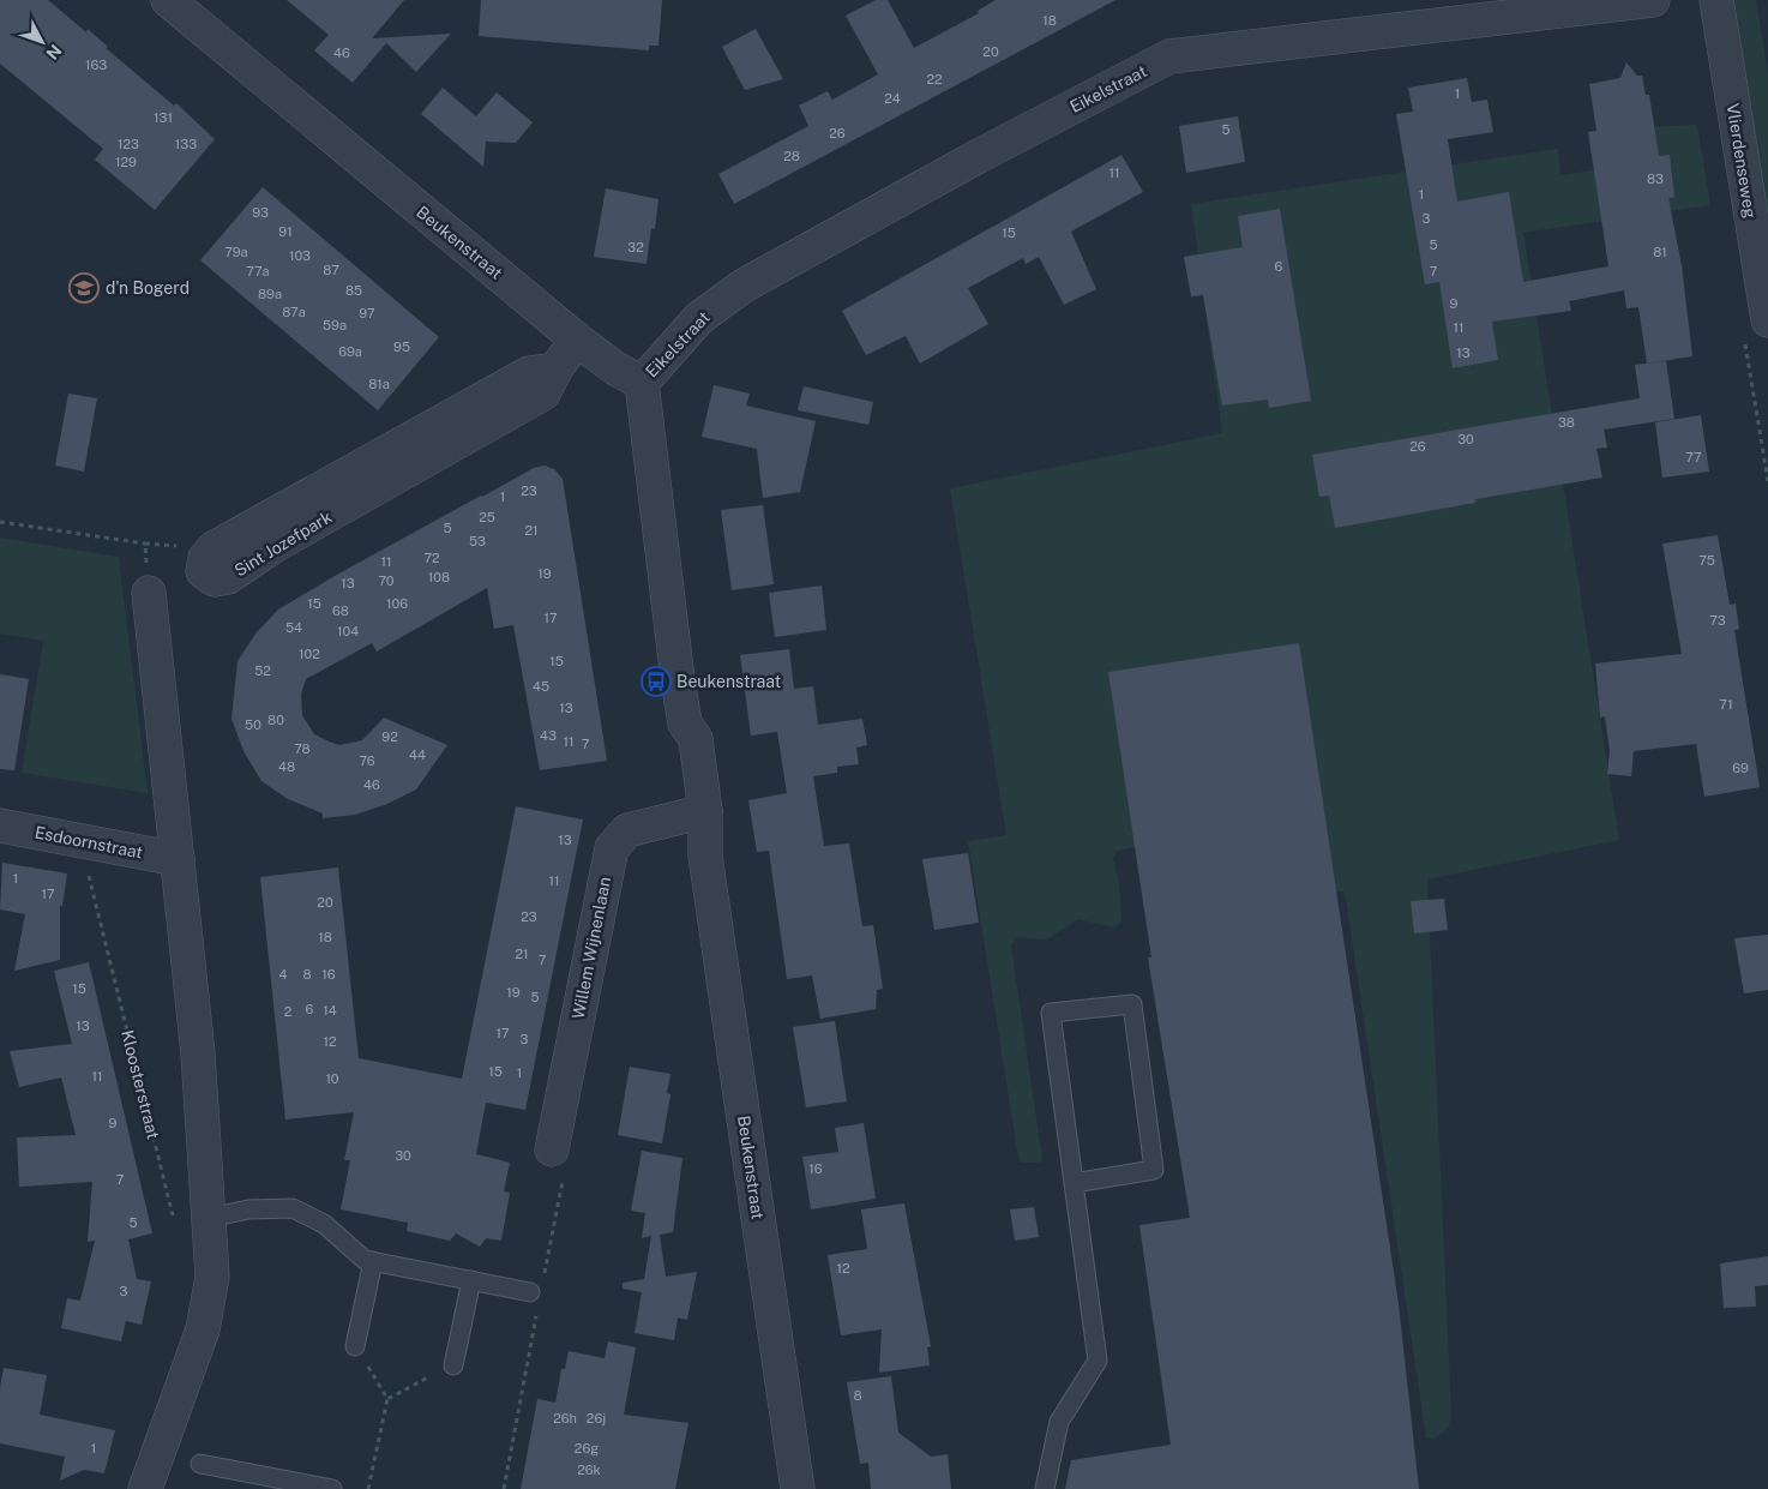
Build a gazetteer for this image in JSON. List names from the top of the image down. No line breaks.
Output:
{"streets":{"street":["Eikelstraat","Vlierdenseweg","Beukenstraat","Sint Jozefpark","Esdoornstraat","Willem Wijnenlaan"],"path":["Kloosterstraat"]},"crossings":[["Eikelstraat","Beukenstraat"],["Beukenstraat","Sint Jozefpark"],["Beukenstraat","Willem Wijnenlaan"],["Esdoornstraat","Kloosterstraat"]],"places":{"school or university":["d'n Bogerd"],"bus stop":["Beukenstraat"]},"house_numbers":["18","20","46","163","22","1","24","131","5","26","123","133","28","129","11","83","1","93","3","91","15","5","32","79a","81","103","6","87","77a","7","85","89a","9","87a","97","59a","11","95","69a","13","81a","38","30","26","77","23","1","25","5","21","53","72","75","11","19","108","70","13","15","106","68","17","73","54","104","102","15","52","45","71","13","80","50","43","92","11","7","78","44","76","48","69","46","13","1","11","17","20","23","18","21","7","4","8","16","15","19","5","6","14","2","13","17","3","12","15","1","11","10","9","30","16","7","5","12","3","8","26h","26j","1","26g","26k"],"north":"bottom right"}
